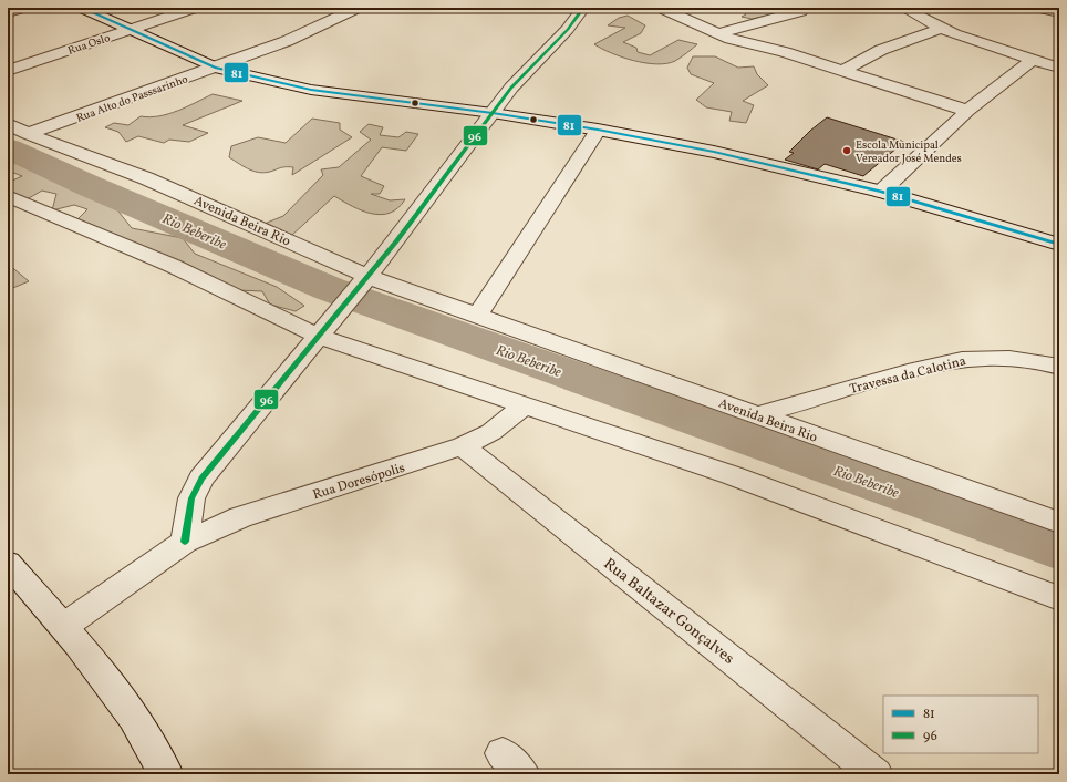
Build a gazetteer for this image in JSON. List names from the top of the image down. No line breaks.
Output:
{"streets":{"street":["Rua Oslo","Rua Alto do Passsarinho","Avenida Beira Rio","Travessa da Calotina","Rua Doresópolis","Rua Baltazar Gonçalves"]},"crossings":[["Rua Alto do Passsarinho","Avenida Beira Rio"],["Avenida Beira Rio","Travessa da Calotina"],["Rua Doresópolis","Rua Baltazar Gonçalves"]],"water":["Rio Beberibe"],"places":["Escola Municipal Vereador José Mendes"],"lines":["transit line 81","transit line 96"],"legend":["81","96"]}
